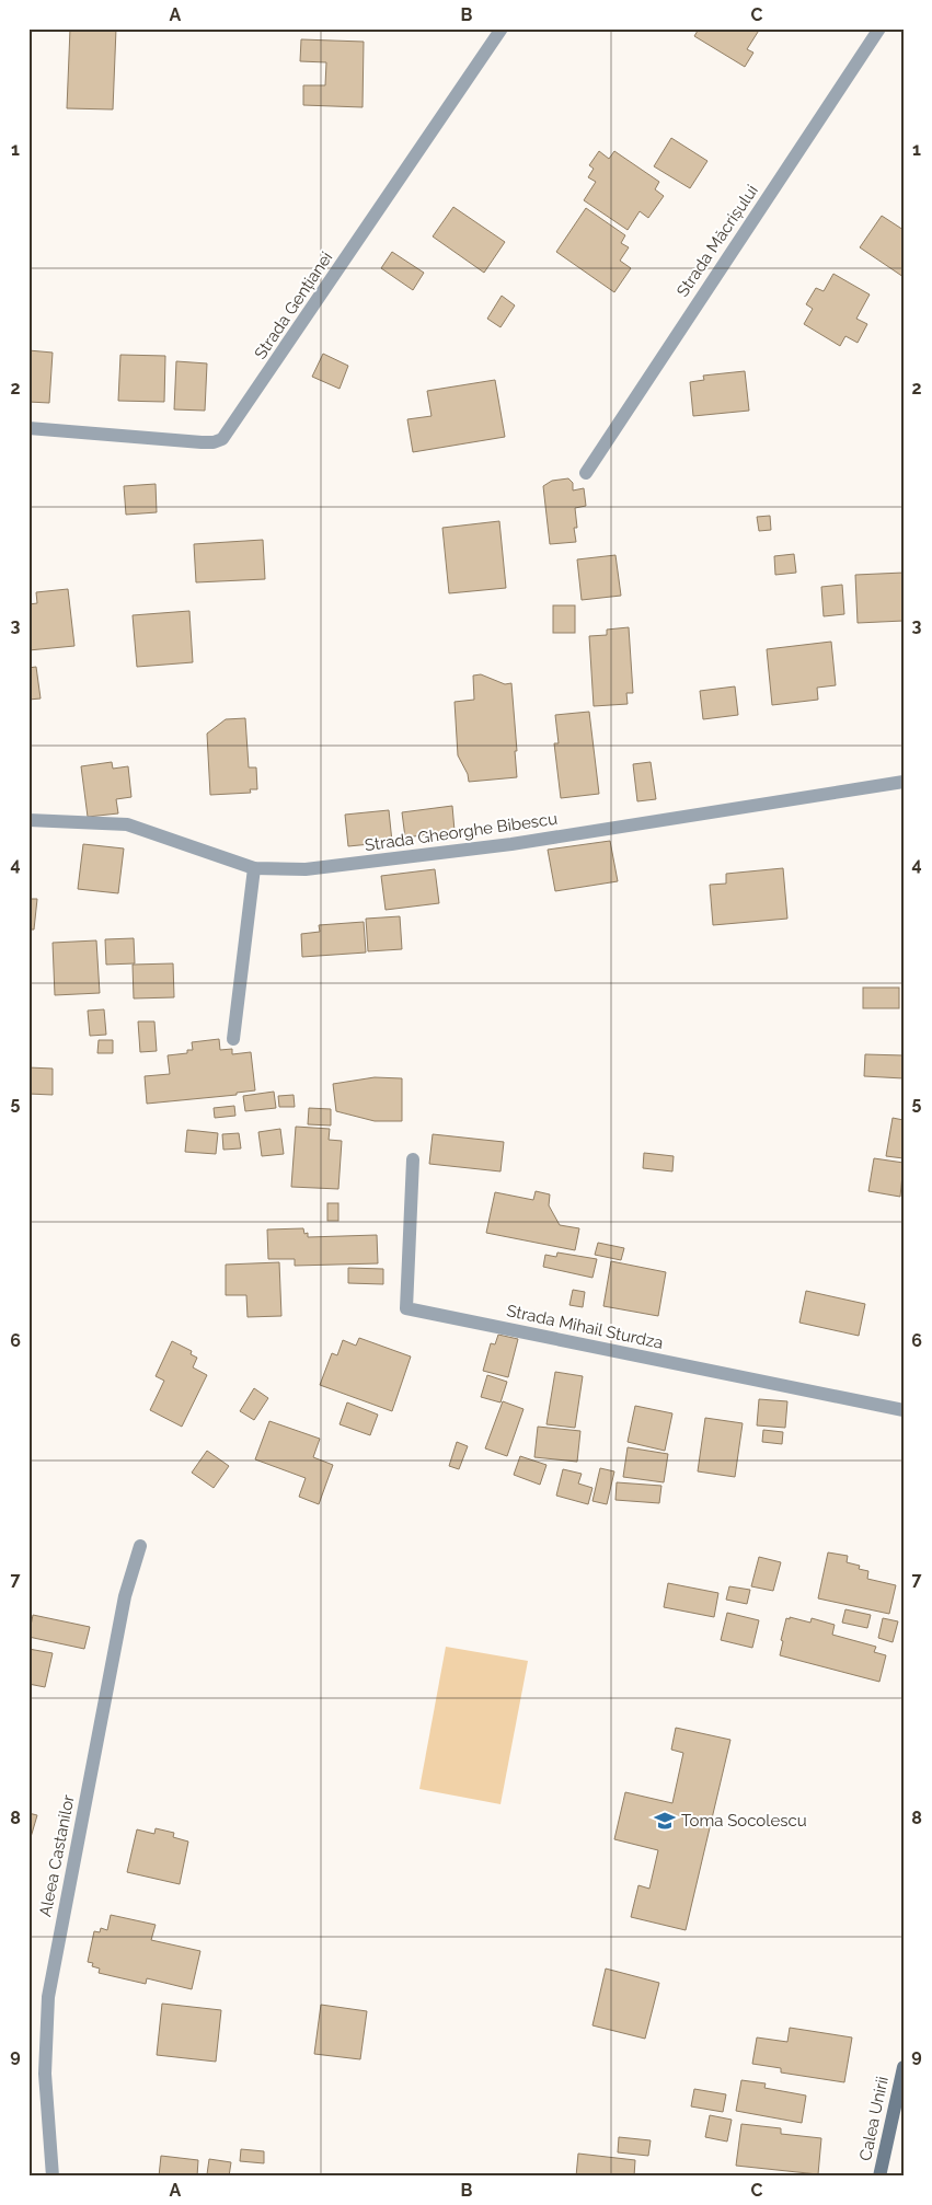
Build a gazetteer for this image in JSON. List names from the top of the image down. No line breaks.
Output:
{"streets":{"main road":["Calea Unirii"],"street":["Strada Măcrișului","Strada Gențianei","Strada Gheorghe Bibescu","Strada Mihail Sturdza","Aleea Castanilor"]},"places":{"school or university":["Toma Socolescu"]},"grid":{"columns":["A","B","C"],"rows":["1","2","3","4","5","6","7","8","9"]}}
